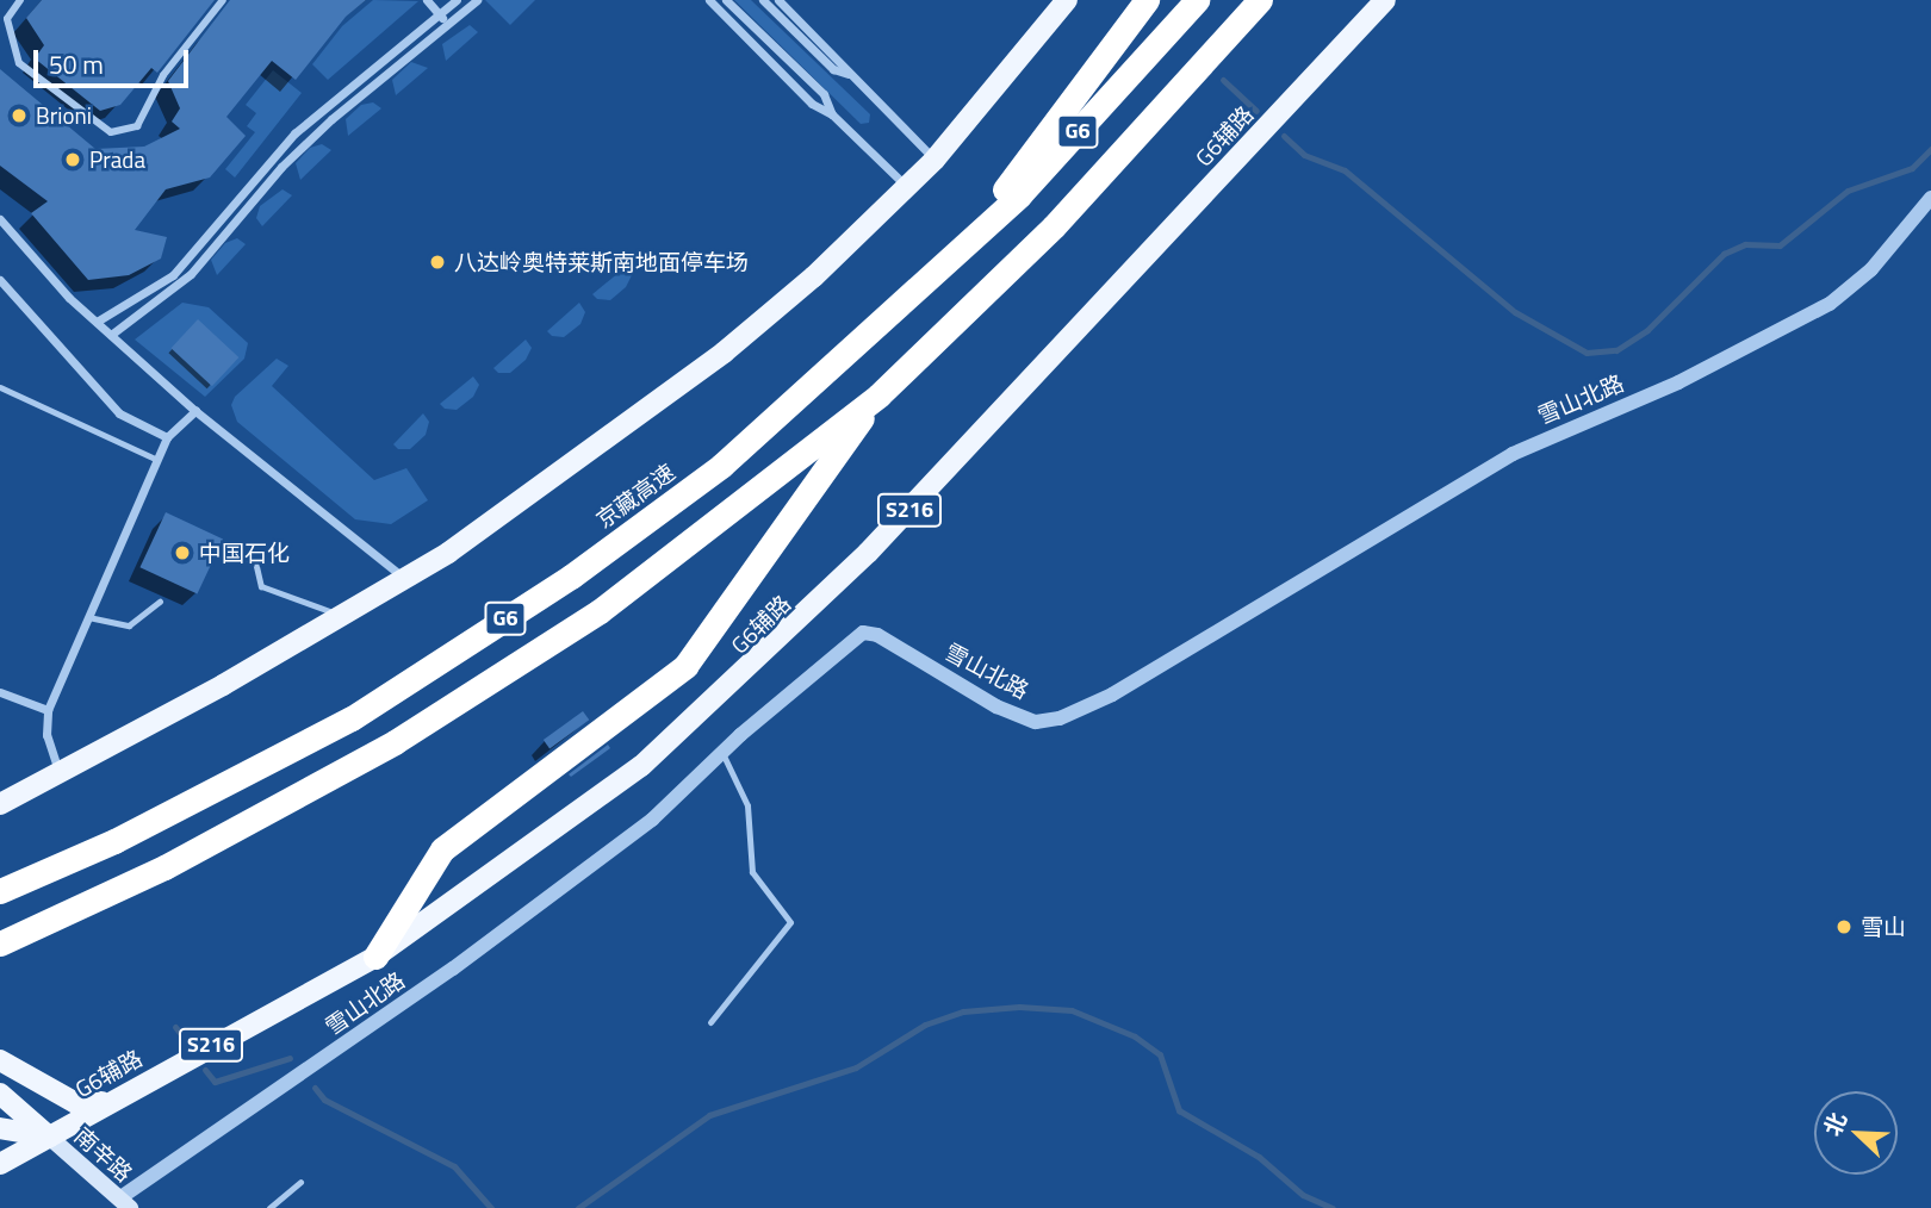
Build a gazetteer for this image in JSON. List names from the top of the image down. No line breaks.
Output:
{"streets":{"highway":["G6","京藏高速"],"main road":["G6辅路","S216","南辛路"],"street":["雪山北路"]},"crossings":[["G6辅路","南辛路"],["雪山北路","南辛路"]],"places":["Brioni","Prada","八达岭奥特莱斯南地面停车场","中国石化","雪山"],"scale_bar":"50 m","north":"top left"}
